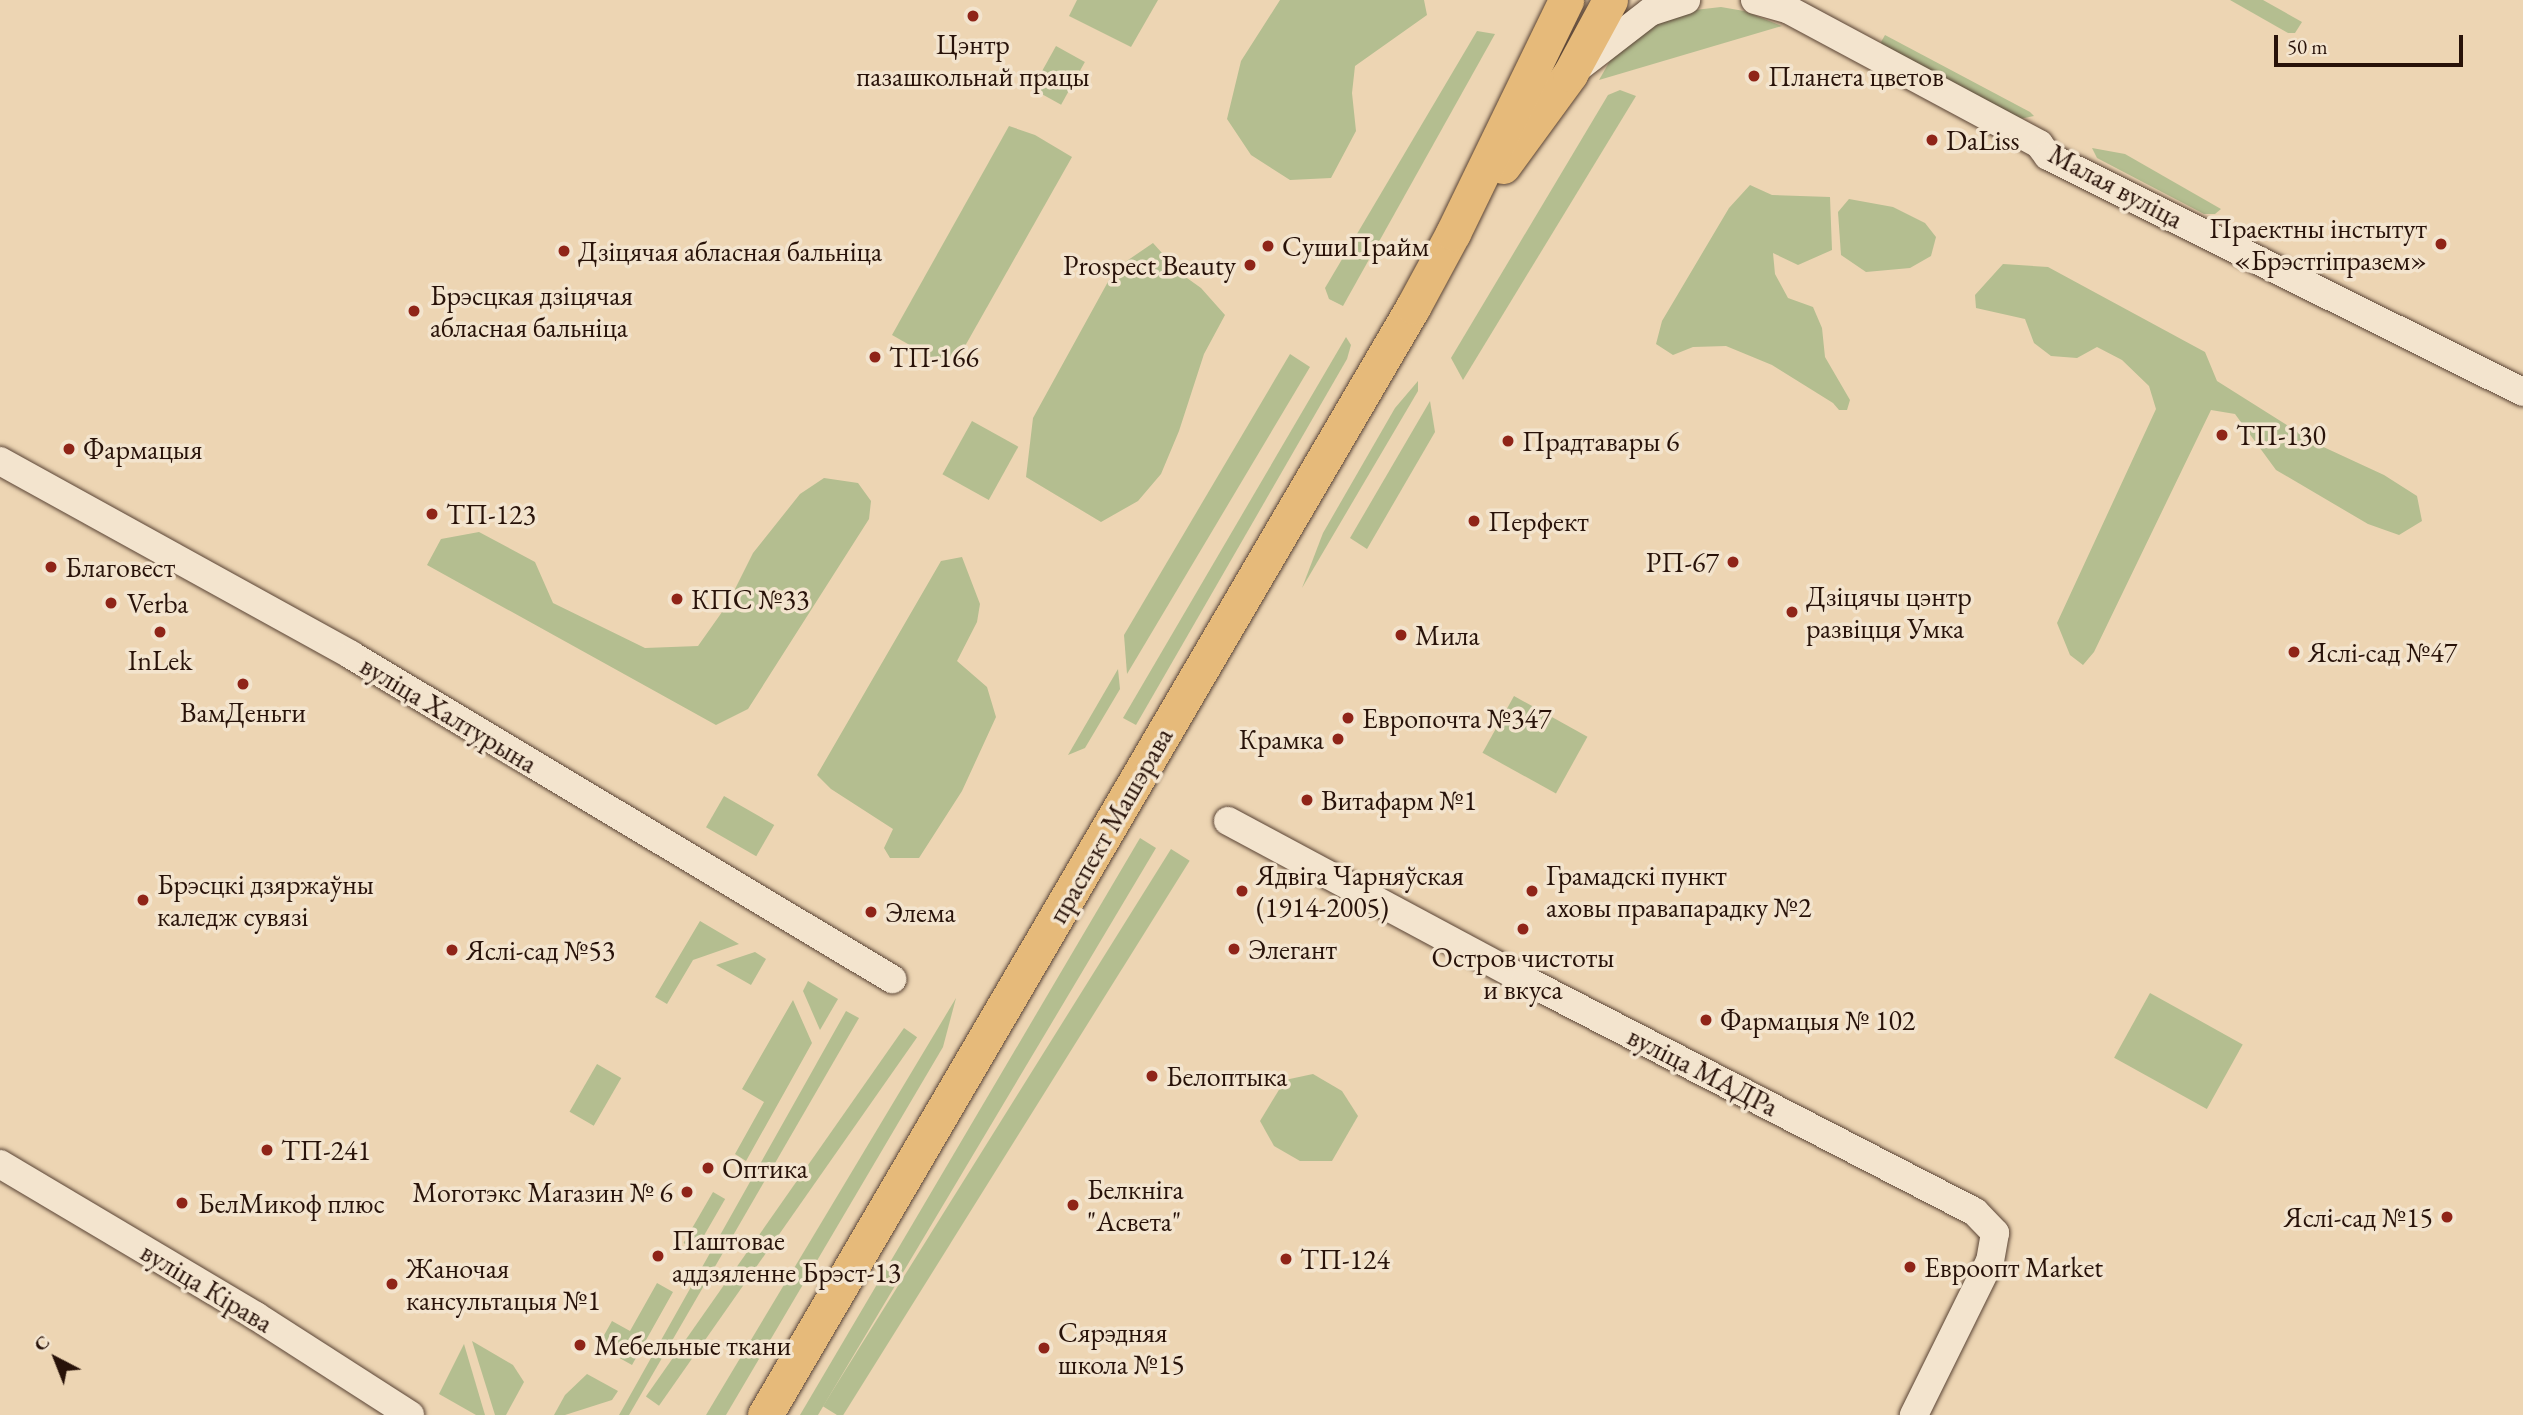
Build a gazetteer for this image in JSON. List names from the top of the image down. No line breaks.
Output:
{"streets":{"main road":["праспект Машэрава"],"street":["Малая вуліца","вуліца Халтурына","вуліца МАДРа","вуліца Кірава"]},"places":["Цэнтр пазашкольнай працы","Планета цветов","DaLiss","Праектны інстытут «Брэстгіпразем»","СушиПрайм","Дзіцячая абласная бальніца","Prospect Beauty","Брэсцкая дзіцячая абласная бальніца","ТП-166","ТП-130","Прадтавары 6","Фармацыя","ТП-123","Перфект","РП-67","Благовест","КПС №33","Verba","Дзіцячы цэнтр развіцця Умка","InLek","Мила","Яслі-сад №47","ВамДеньги","Европочта №347","Крамка","Витафарм №1","Ядвіга Чарняўская (1914-2005)","Грамадскі пункт аховы правапарадку №2","Брэсцкі дзяржаўны каледж сувязі","Элема","Остров чистоты и вкуса","Элегант","Яслі-сад №53","Фармацыя № 102","Белоптыка","ТП-241","Оптика","Моготэкс Магазин № 6","БелМикоф плюс","Белкніга \"Асвета\"","Яслі-сад №15","Паштовае аддзяленне Брэст-13","ТП-124","Евроопт Market","Жаночая кансультацыя №1","Мебельные ткани","Сярэдняя школа №15"],"scale_bar":"50 m","north":"top left"}
